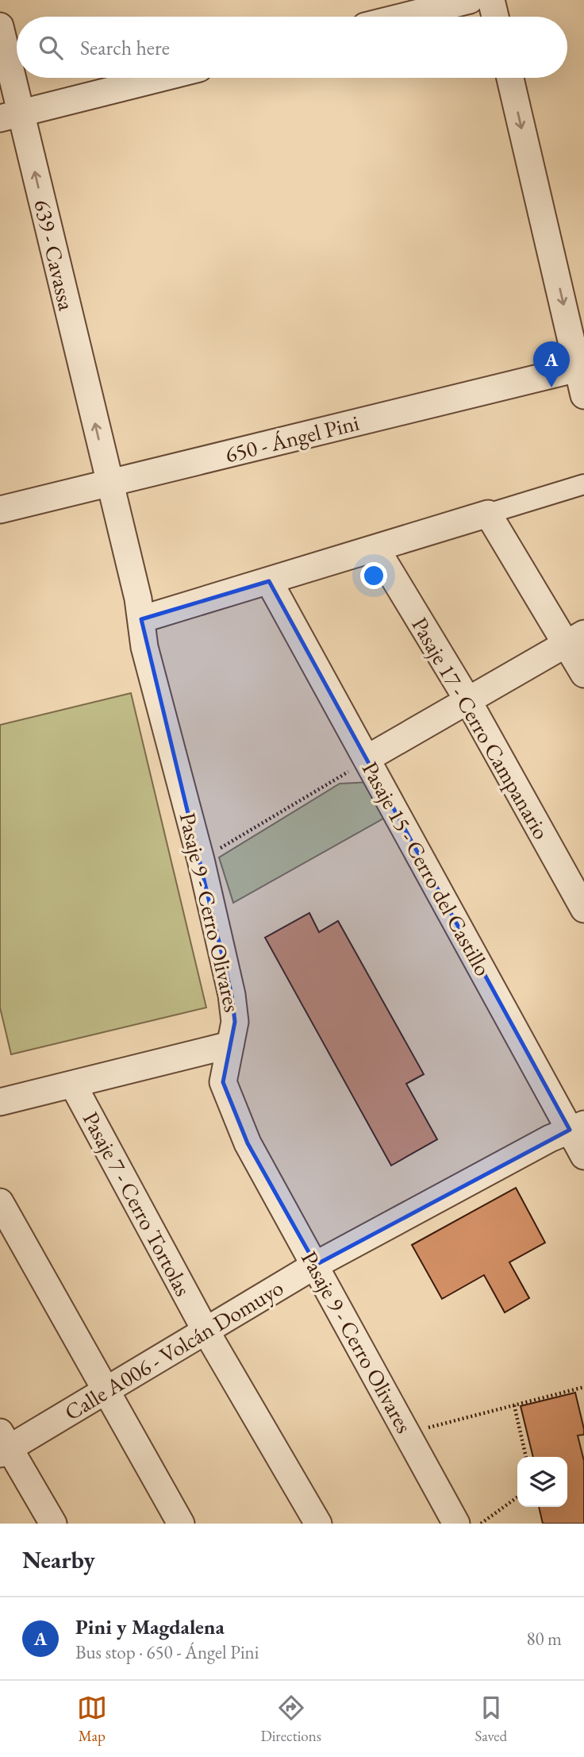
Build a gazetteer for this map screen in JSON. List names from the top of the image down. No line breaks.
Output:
{"streets":{"street":["639 - Cavassa","650 - Ángel Pini","Pasaje 17 - Cerro Campanario","Pasaje 15 - Cerro del Castillo","Pasaje 9 - Cerro Olivares","Pasaje 7 - Cerro Tortolas","Calle A006 - Volcán Domuyo"]},"crossings":[["639 - Cavassa","650 - Ángel Pini"],["639 - Cavassa","Pasaje 9 - Cerro Olivares"],["650 - Ángel Pini","Pasaje 9 - Cerro Olivares"],["Pasaje 15 - Cerro del Castillo","Calle A006 - Volcán Domuyo"],["Pasaje 9 - Cerro Olivares","Calle A006 - Volcán Domuyo"],["Pasaje 7 - Cerro Tortolas","Calle A006 - Volcán Domuyo"]],"one_way":["639 - Cavassa"],"page":{"search":"Search here","pins":"A","heading":"Nearby","list":[{"mark":"A","name":"Pini y Magdalena","note":"Bus stop · 650 - Ángel Pini","value":"80 m"}],"nav":["Map","Directions","Saved"]}}
